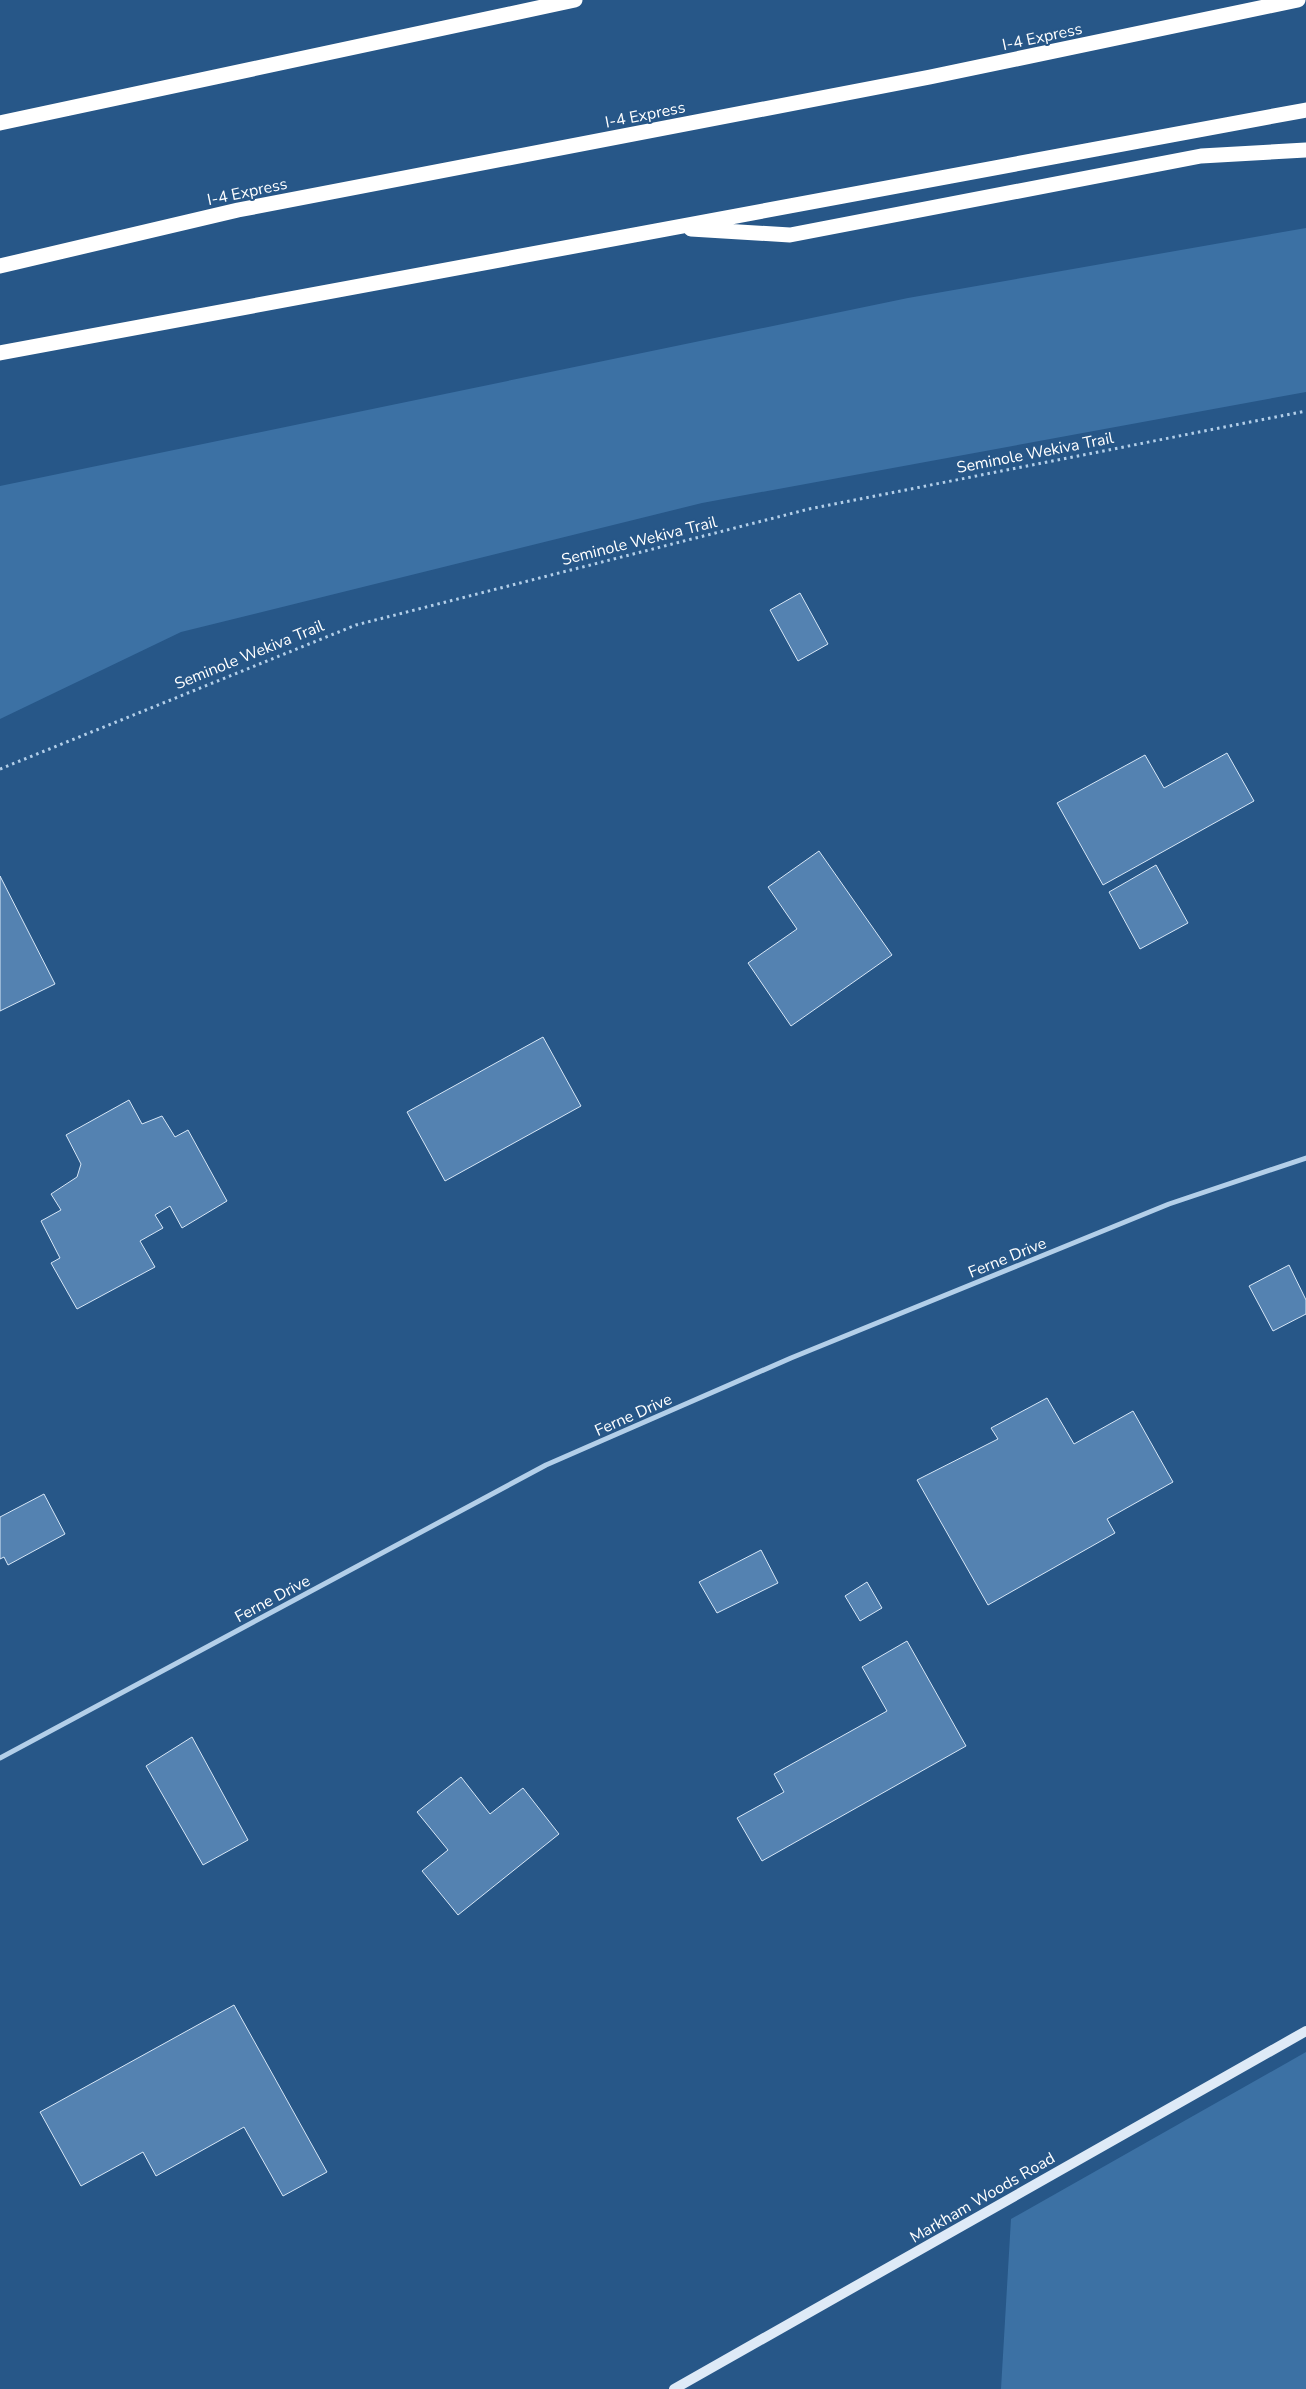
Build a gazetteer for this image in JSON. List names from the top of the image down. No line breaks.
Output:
{"streets":{"highway":["I-4 Express"],"main road":["Markham Woods Road"],"street":["Ferne Drive"],"path":["Seminole Wekiva Trail"]}}
